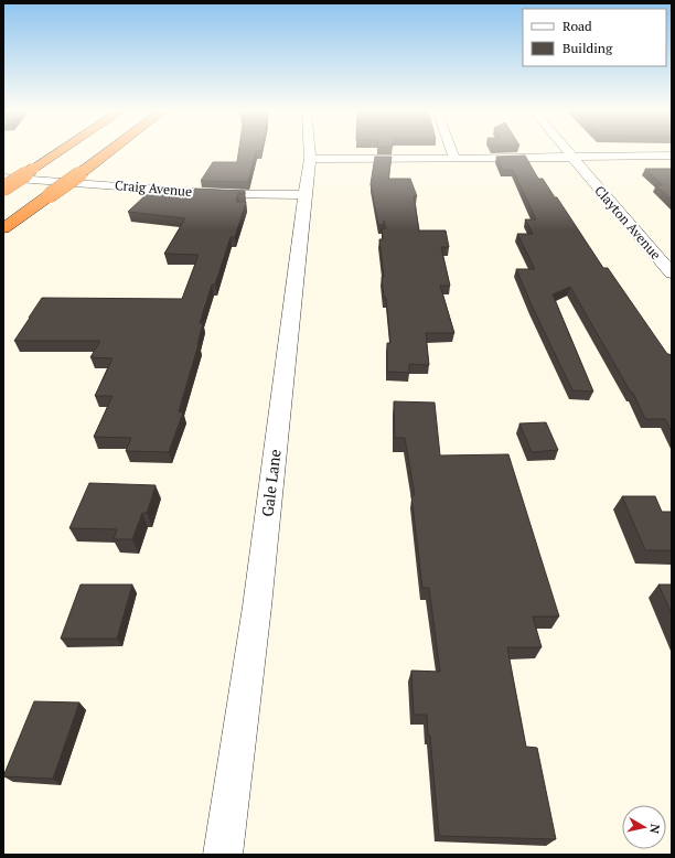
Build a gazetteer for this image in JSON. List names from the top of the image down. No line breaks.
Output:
{"streets":{"street":["Craig Avenue","Clayton Avenue","Gale Lane"]},"crossings":[["Craig Avenue","Gale Lane"]],"legend":["Road","Building"],"north":"right"}
